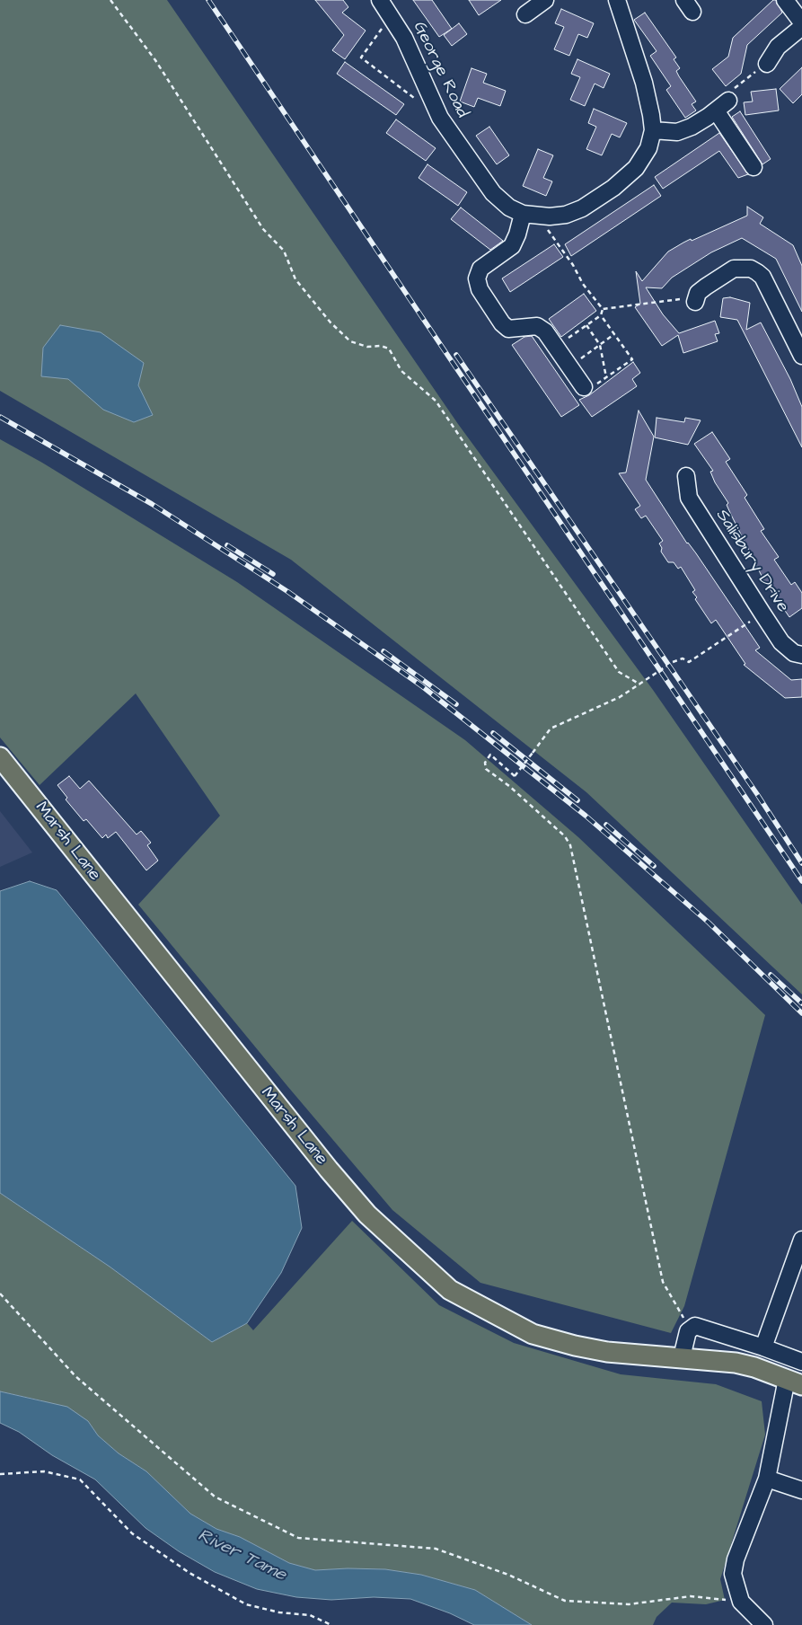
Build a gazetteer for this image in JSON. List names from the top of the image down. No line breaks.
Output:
{"streets":{"main road":["Marsh Lane"],"street":["George Road","Salisbury Drive"]},"water":["River Tame"]}
